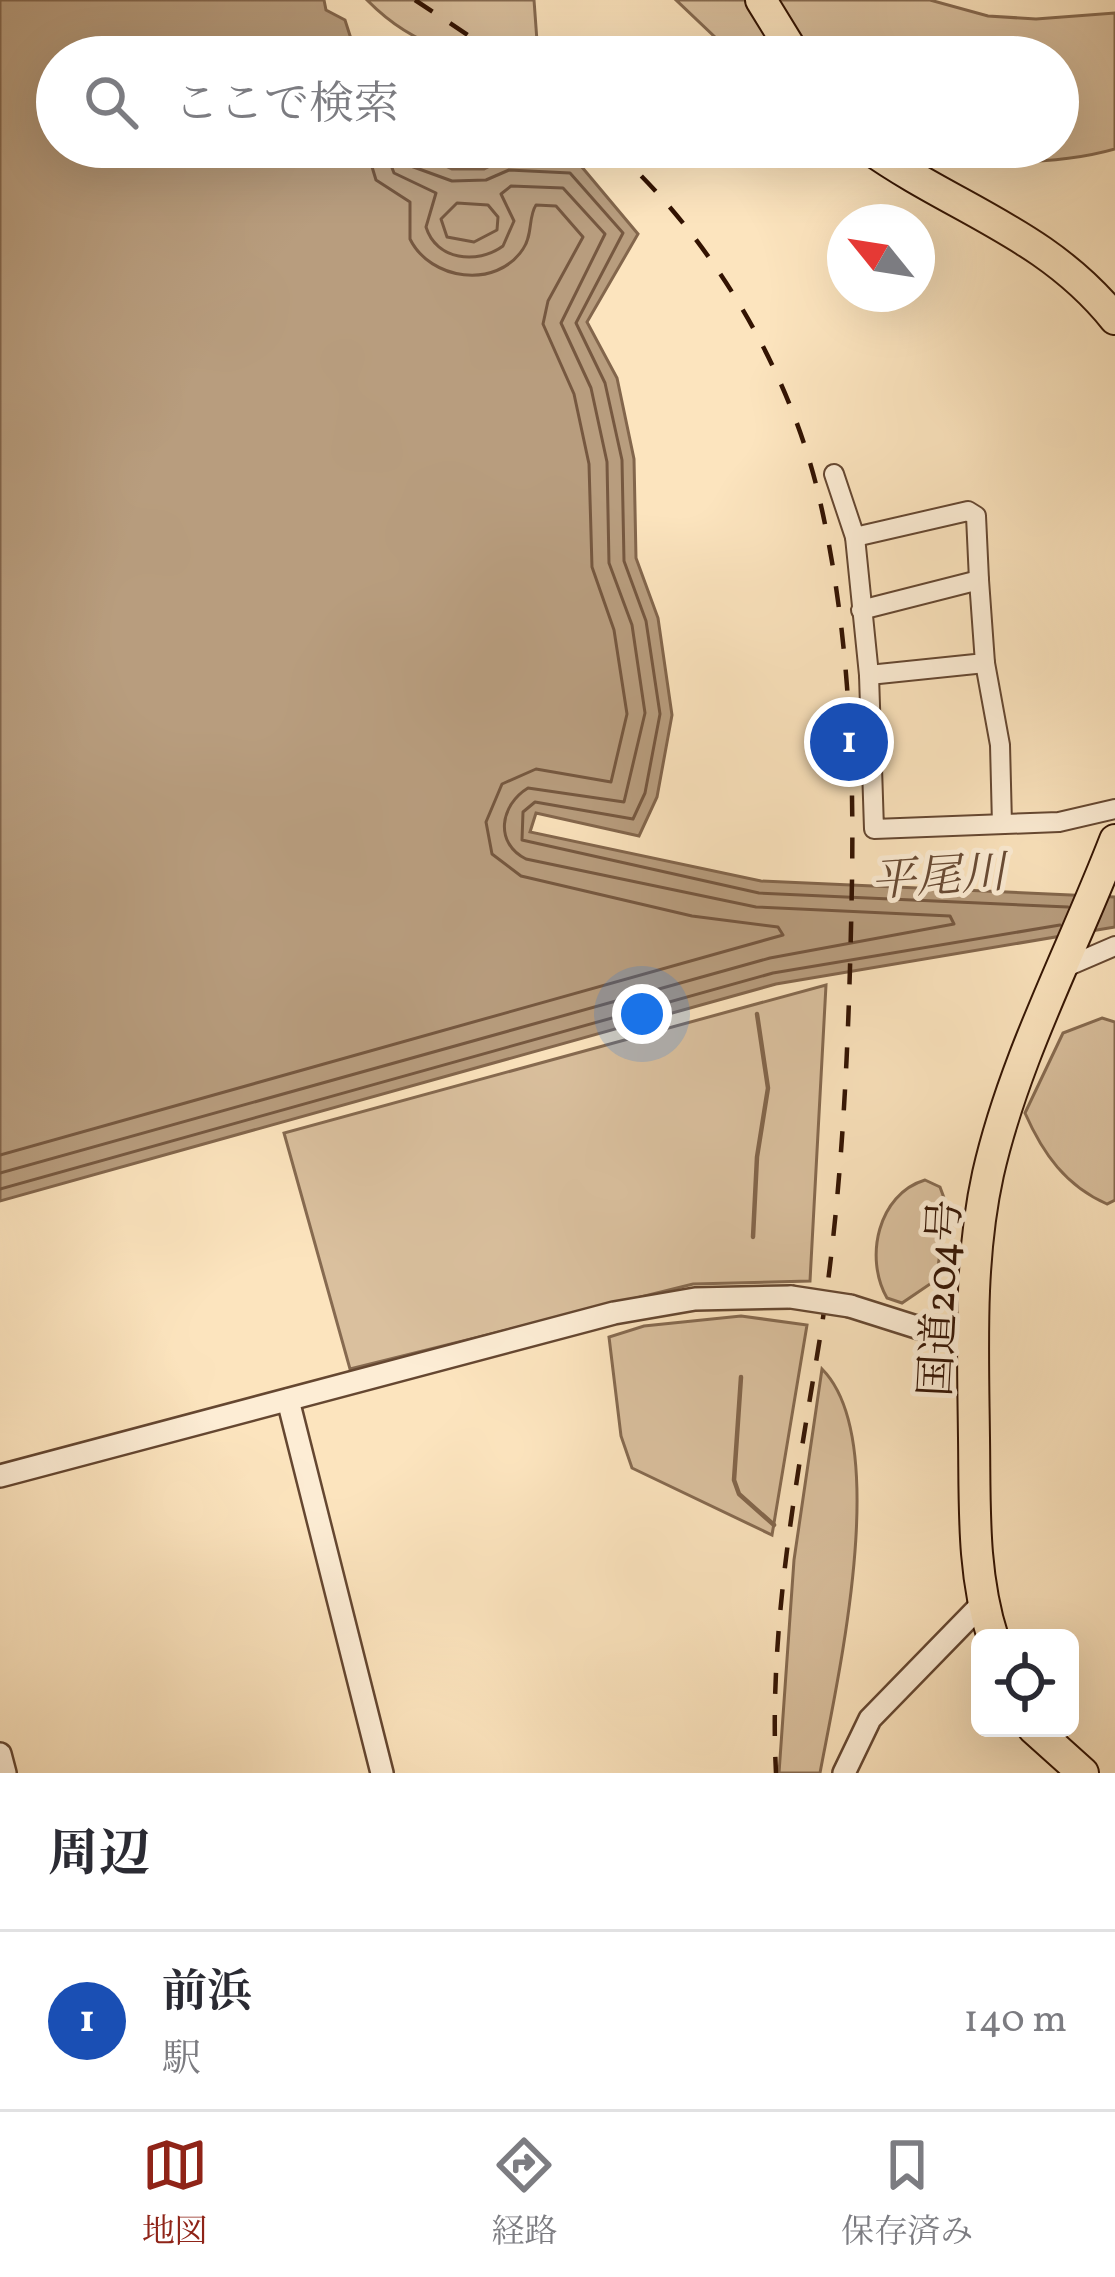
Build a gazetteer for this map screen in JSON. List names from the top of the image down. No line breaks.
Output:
{"streets":{"highway":["国道204号"]},"water":["平尾川"],"north":"top left","page":{"search":"ここで検索","pins":"1","heading":"周辺","list":[{"mark":"1","name":"前浜","note":"駅","value":"140 m"}],"nav":["地図","経路","保存済み"]}}
